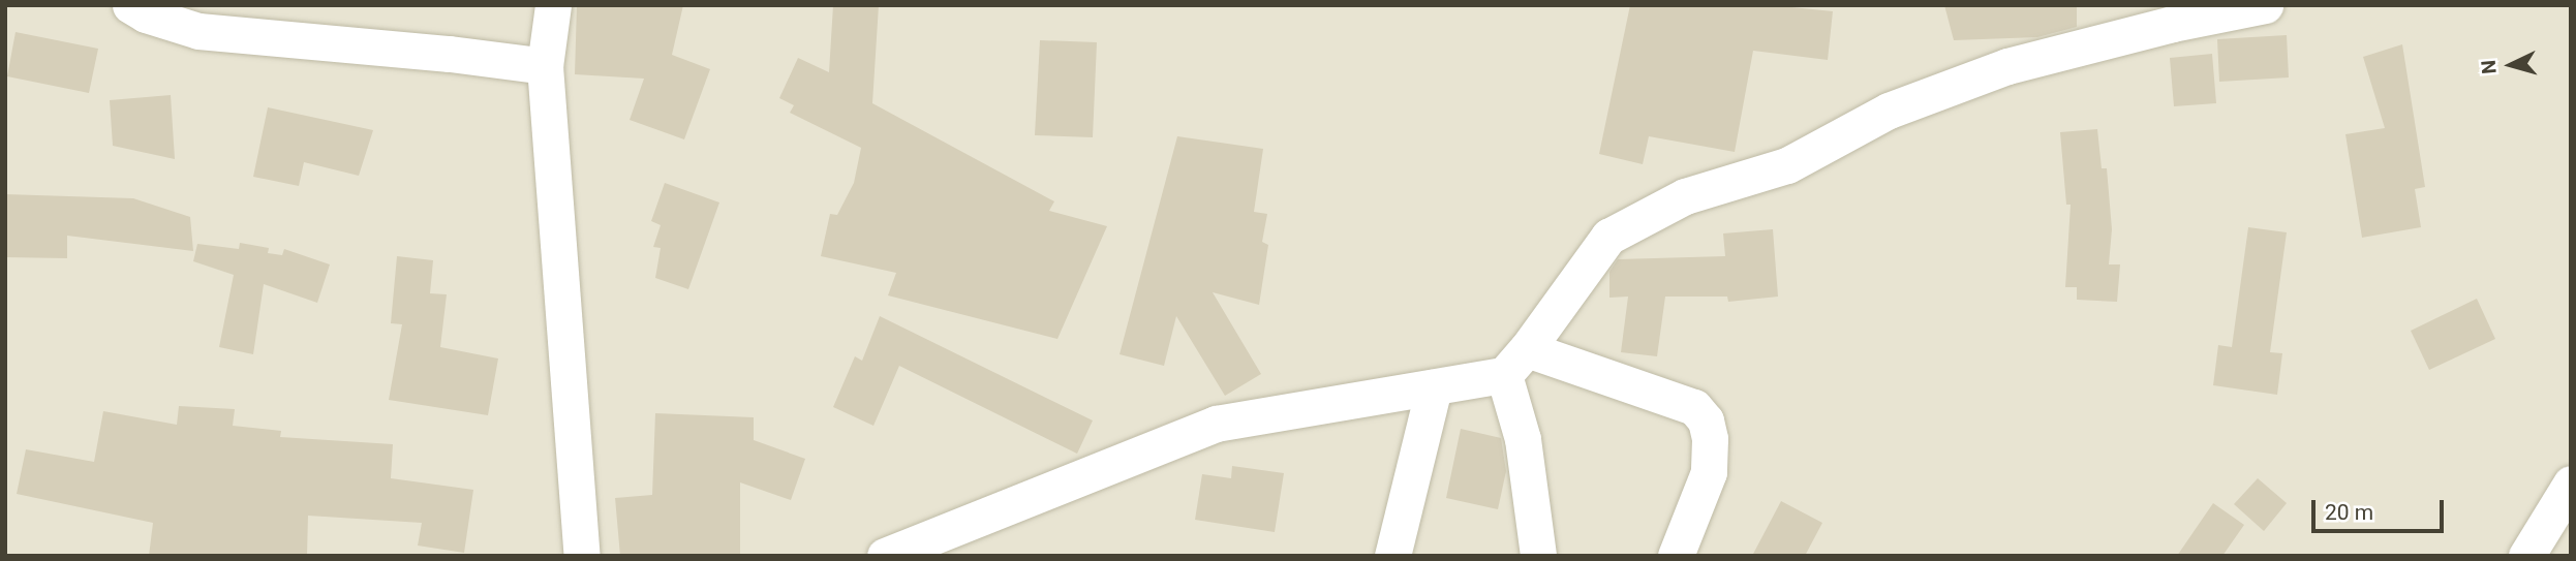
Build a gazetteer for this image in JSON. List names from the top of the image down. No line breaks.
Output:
{"scale_bar":"20 m","north":"left"}
